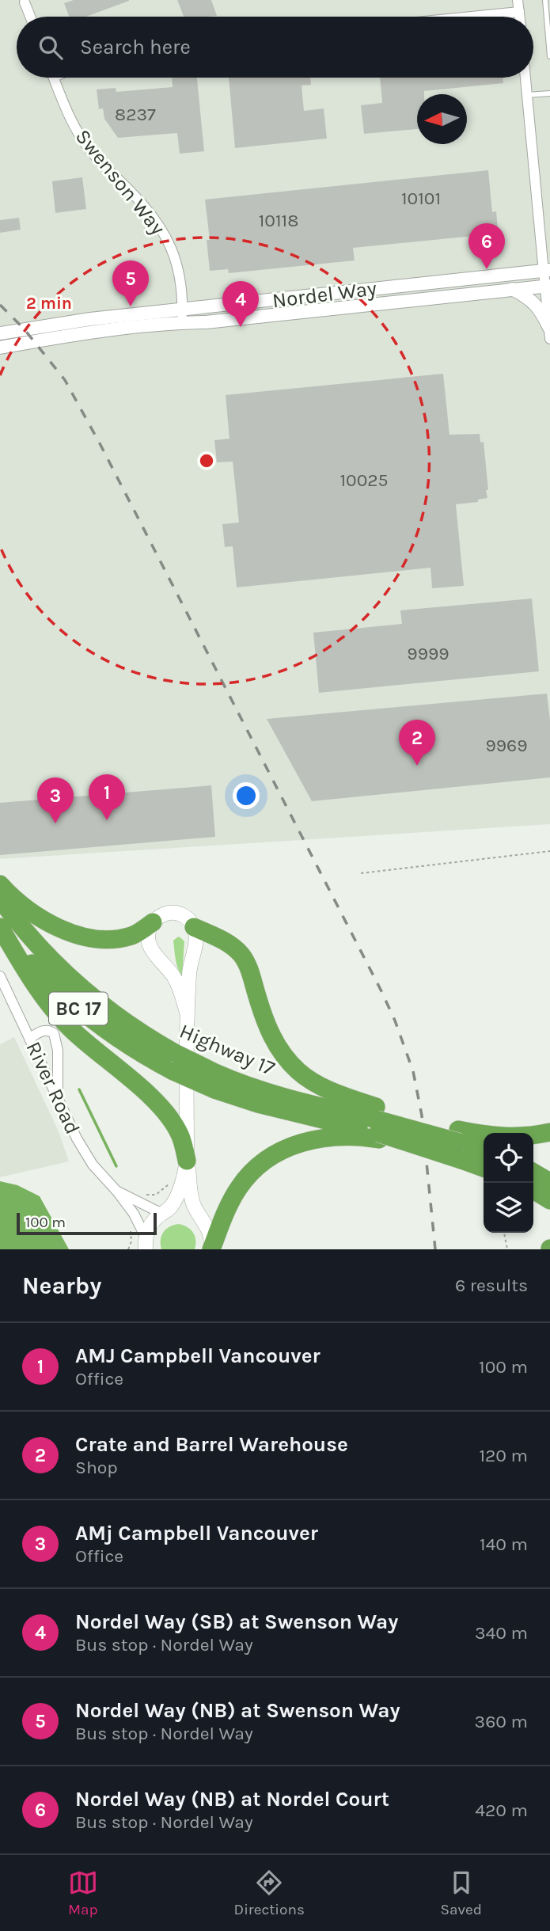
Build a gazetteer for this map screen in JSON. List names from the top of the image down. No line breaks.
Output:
{"streets":{"highway":["BC 17","Highway 17"],"street":["Swenson Way","Nordel Way","River Road"]},"crossings":[["Swenson Way","Nordel Way"]],"house_numbers":["8237","10101","10118","10025","9999","9969"],"scale_bar":"100 m","north":"left","page":{"search":"Search here","pins":["6","5","4","2","1","3"],"scale":"100 m","heading":["Nearby","6 results"],"list":[{"mark":"1","name":"AMJ Campbell Vancouver","note":"Office","value":"100 m"},{"mark":"2","name":"Crate and Barrel Warehouse","note":"Shop","value":"120 m"},{"mark":"3","name":"AMj Campbell Vancouver","note":"Office","value":"140 m"},{"mark":"4","name":"Nordel Way (SB) at Swenson Way","note":"Bus stop · Nordel Way","value":"340 m"},{"mark":"5","name":"Nordel Way (NB) at Swenson Way","note":"Bus stop · Nordel Way","value":"360 m"},{"mark":"6","name":"Nordel Way (NB) at Nordel Court","note":"Bus stop · Nordel Way","value":"420 m"}],"nav":["Map","Directions","Saved"]},"rings":["2 min"]}
